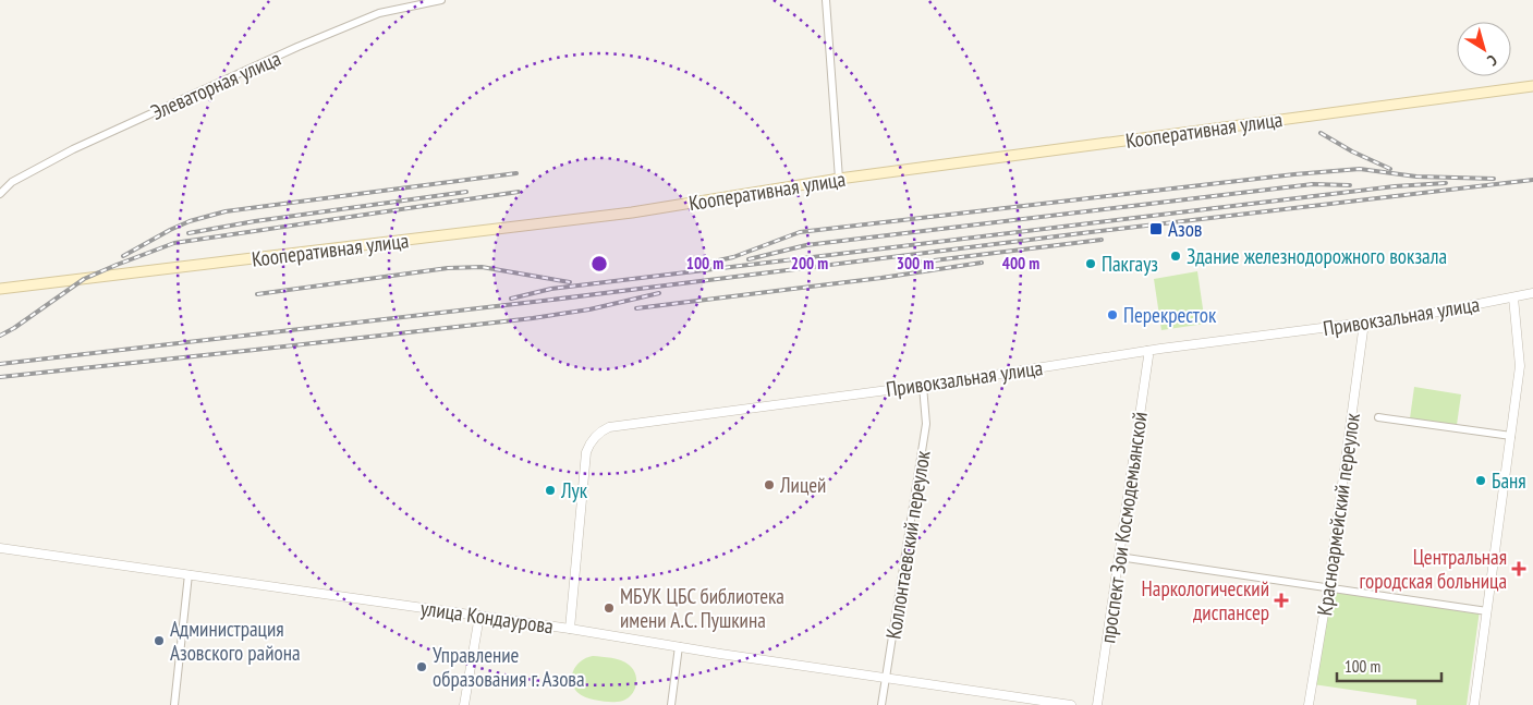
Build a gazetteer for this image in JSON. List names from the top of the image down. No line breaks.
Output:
{"streets":{"main road":["Кооперативная улица"],"street":["Элеваторная улица","Привокзальная улица","Красноармейский переулок","проспект Зои Космодемьянской","Коллонтаевский переулок","улица Кондаурова"]},"crossings":[["Привокзальная улица","Красноармейский переулок"],["Привокзальная улица","проспект Зои Космодемьянской"],["Привокзальная улица","Коллонтаевский переулок"],["Привокзальная улица","улица Кондаурова"],["Коллонтаевский переулок","улица Кондаурова"]],"places":{"transit":["Азов"],"other":["Здание железнодорожного вокзала","Пакгауз","Перекресток","Баня","Лицей","Лук","МБУК ЦБС библиотека имени А.С. Пушкина","Администрация Азовского района","Управление образования г. Азова"],"health":["Центральная городская больница","Наркологический диспансер"]},"scale_bar":"100 m","north":"bottom right","rings":["100 m","200 m","300 m","400 m"]}
